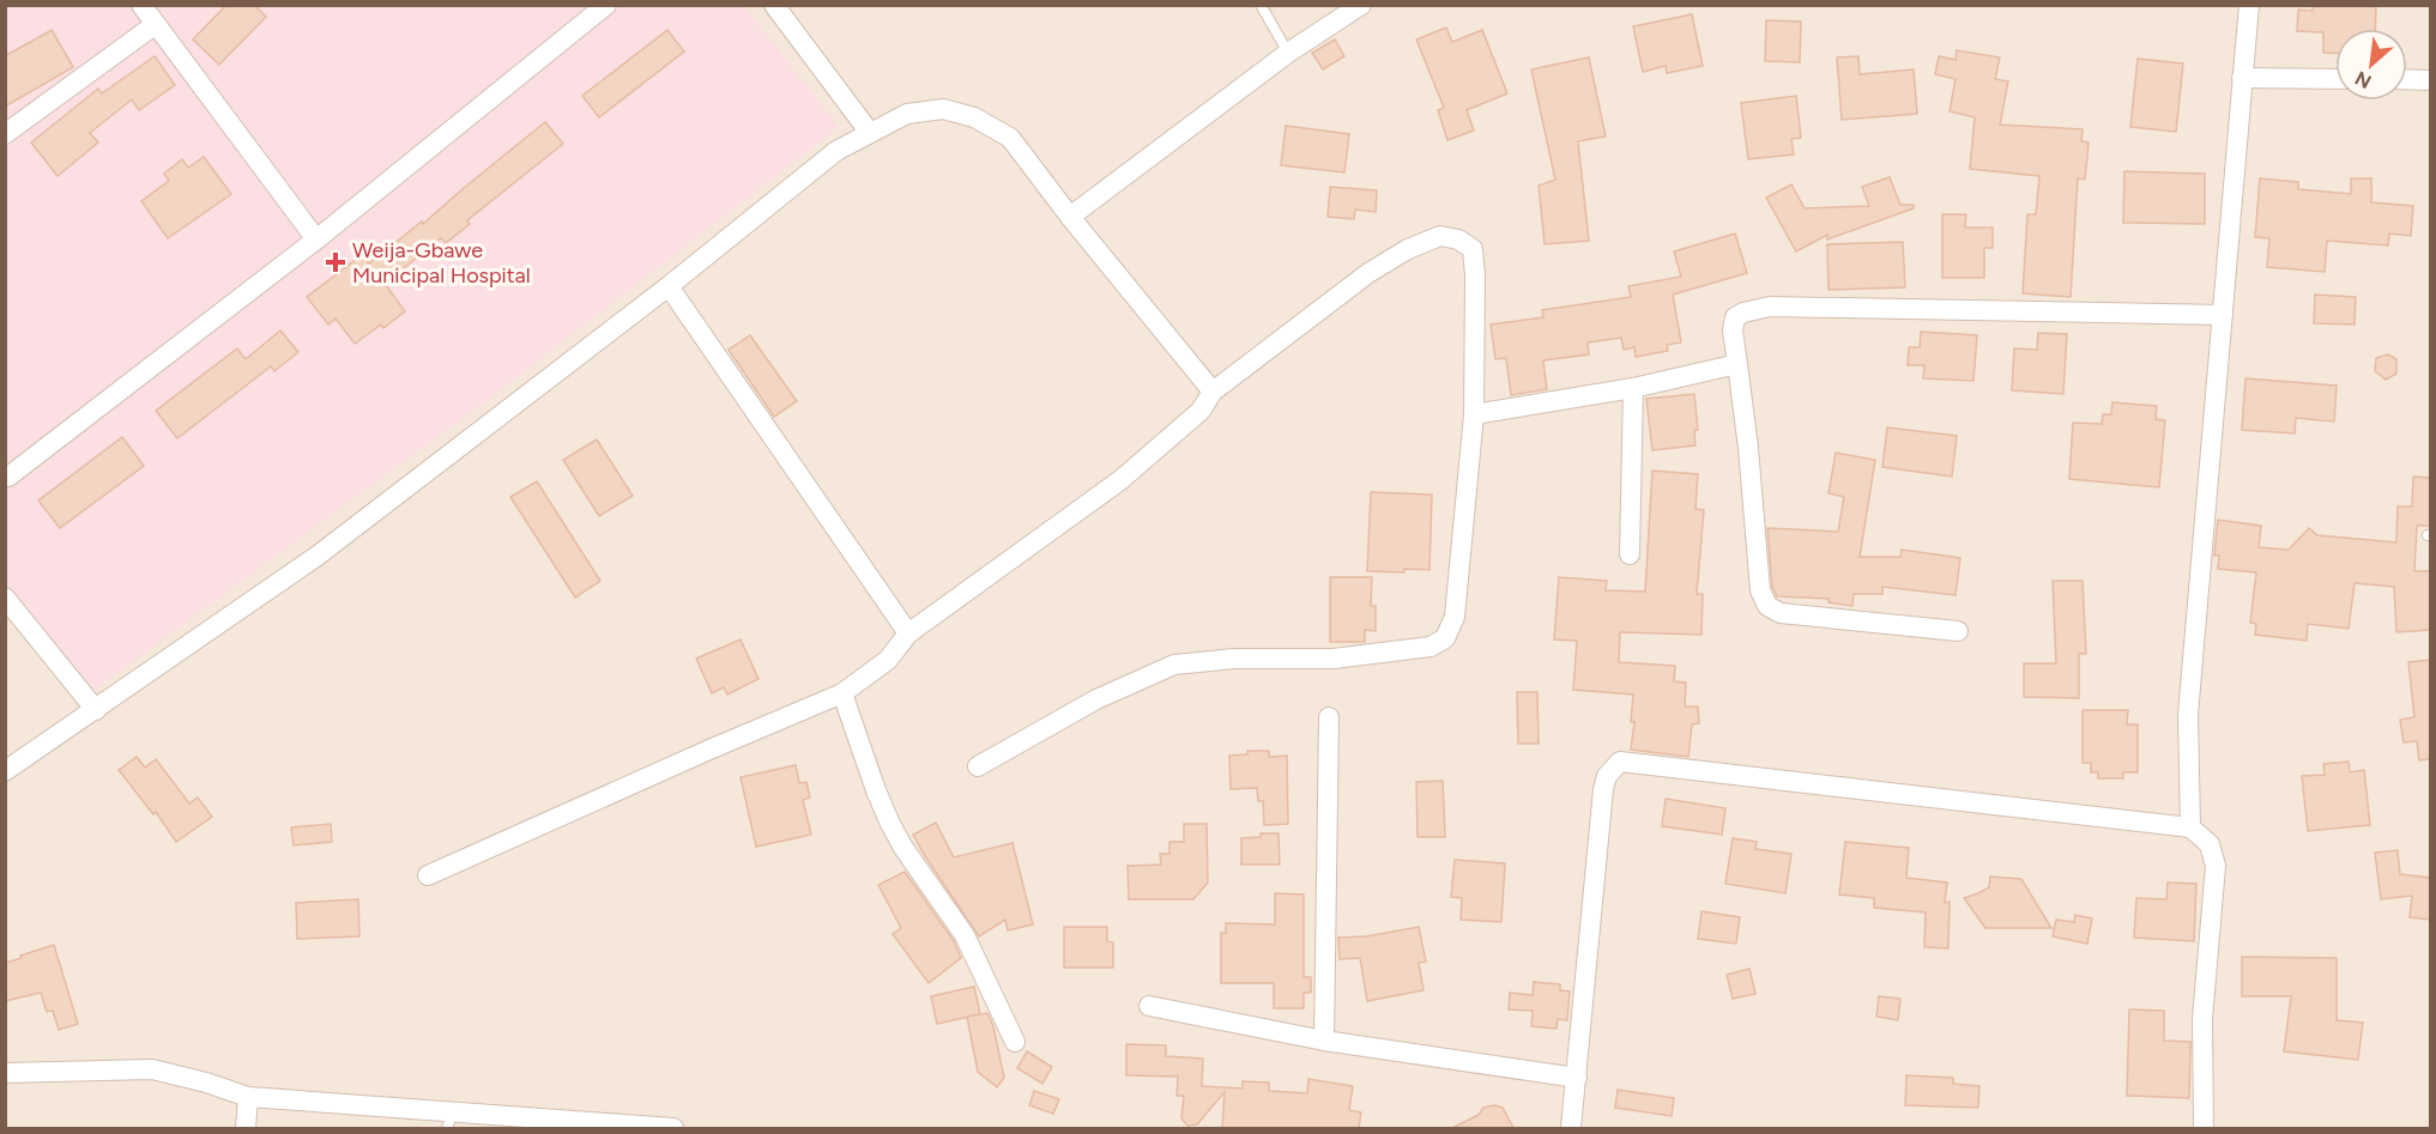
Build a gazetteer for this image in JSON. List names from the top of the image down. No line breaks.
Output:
{"places":{"health":["Weija-Gbawe Municipal Hospital"]},"north":"bottom left"}
